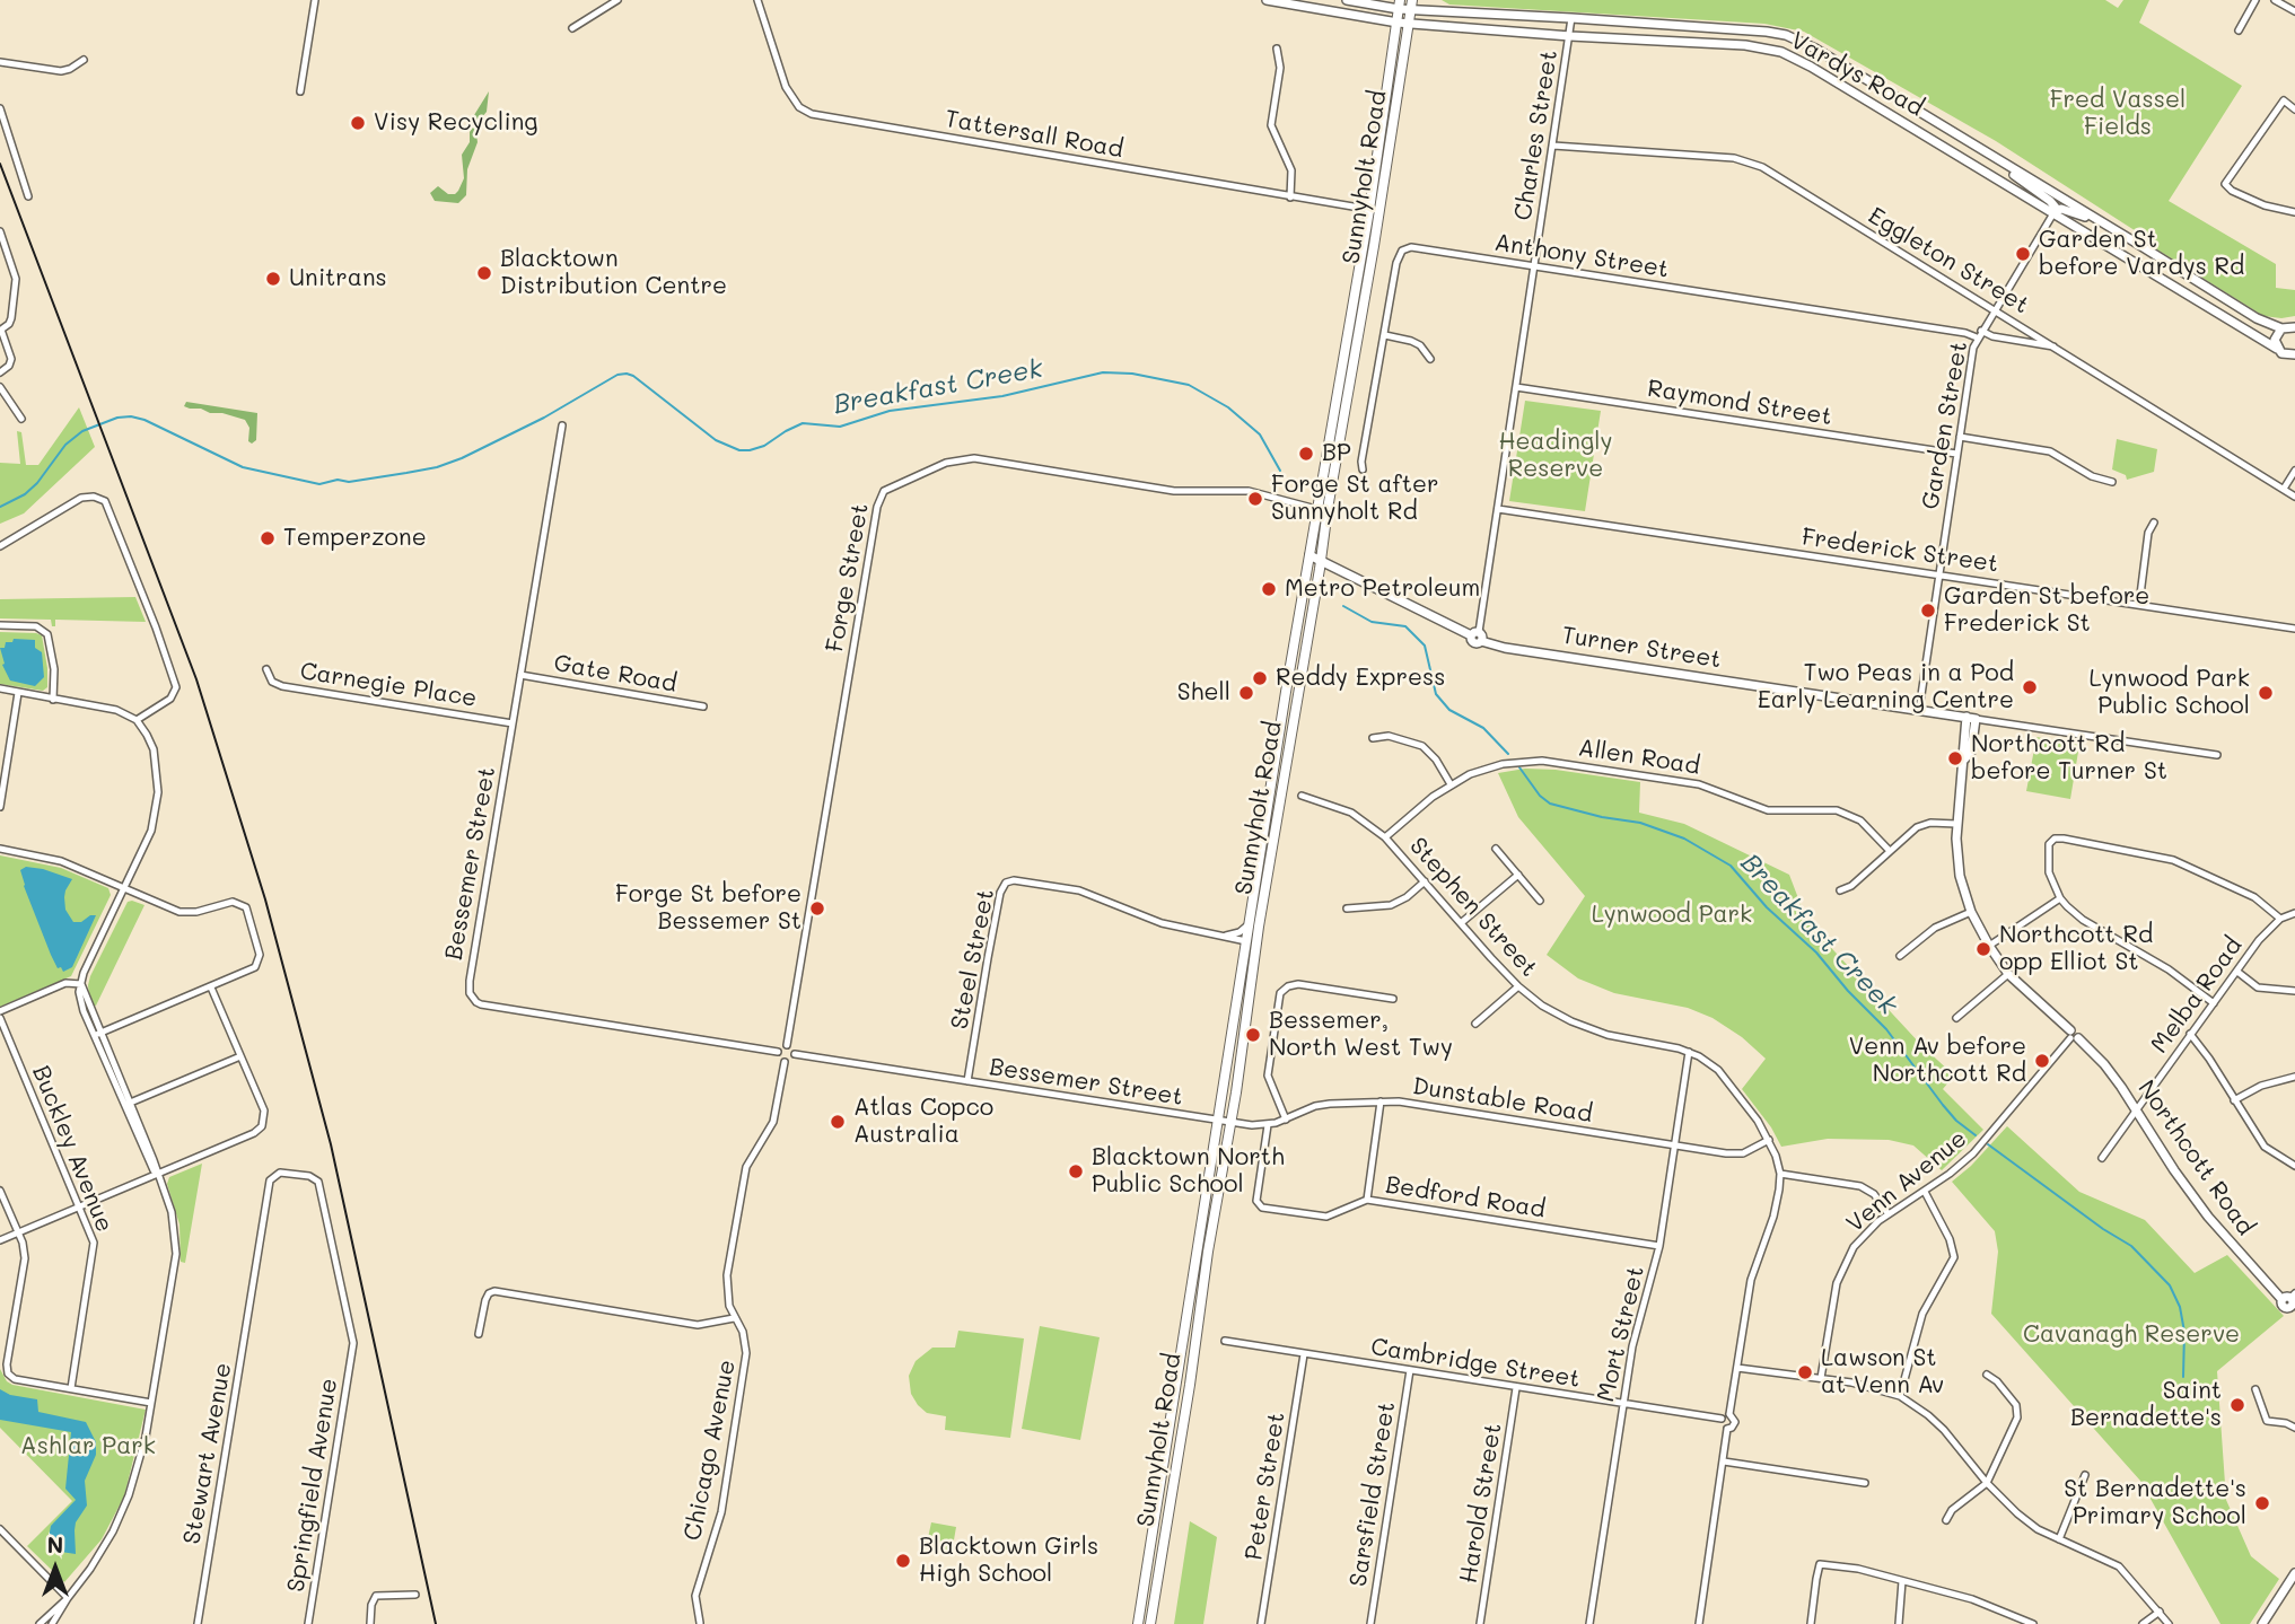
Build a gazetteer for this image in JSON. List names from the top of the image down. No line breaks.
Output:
{"streets":{"main road":["Vardys Road","Sunnyholt Road","Turner Street","Northcott Road"],"street":["Tattersall Road","Charles Street","Anthony Street","Eggleton Street","Raymond Street","Garden Street","Frederick Street","Forge Street","Gate Road","Carnegie Place","Allen Road","Bessemer Street","Stephen Street","Steel Street","Melba Road","Dunstable Road","Buckley Avenue","Venn Avenue","Bedford Road","Mort Street","Cambridge Street","Chicago Avenue","Stewart Avenue","Springfield Avenue","Peter Street","Sarsfield Street","Harold Street"]},"crossings":[["Vardys Road","Charles Street"],["Vardys Road","Sunnyholt Road"],["Vardys Road","Garden Street"],["Tattersall Road","Sunnyholt Road"],["Charles Street","Anthony Street"],["Charles Street","Eggleton Street"],["Charles Street","Raymond Street"],["Charles Street","Frederick Street"],["Charles Street","Turner Street"],["Sunnyholt Road","Forge Street"],["Sunnyholt Road","Turner Street"],["Sunnyholt Road","Bessemer Street"],["Sunnyholt Road","Steel Street"],["Sunnyholt Road","Dunstable Road"],["Anthony Street","Eggleton Street"],["Anthony Street","Garden Street"],["Eggleton Street","Garden Street"],["Raymond Street","Garden Street"],["Garden Street","Frederick Street"],["Garden Street","Turner Street"],["Forge Street","Bessemer Street"],["Forge Street","Chicago Avenue"],["Turner Street","Northcott Road"],["Gate Road","Bessemer Street"],["Carnegie Place","Bessemer Street"],["Allen Road","Stephen Street"],["Bessemer Street","Steel Street"],["Bessemer Street","Dunstable Road"],["Bessemer Street","Chicago Avenue"],["Stephen Street","Dunstable Road"],["Stephen Street","Mort Street"],["Stephen Street","Cambridge Street"],["Melba Road","Northcott Road"],["Dunstable Road","Bedford Road"],["Dunstable Road","Mort Street"],["Northcott Road","Venn Avenue"],["Bedford Road","Mort Street"],["Mort Street","Cambridge Street"],["Cambridge Street","Peter Street"],["Cambridge Street","Sarsfield Street"],["Cambridge Street","Harold Street"],["Stewart Avenue","Springfield Avenue"]],"water":["Breakfast Creek"],"parks":["Fred Vassel Fields","Headingly Reserve","Lynwood Park","Cavanagh Reserve","Ashlar Park"],"places":["Visy Recycling","Garden St before Vardys Rd","Blacktown Distribution Centre","Unitrans","BP","Forge St after Sunnyholt Rd","Temperzone","Metro Petroleum","Garden St before Frederick St","Reddy Express","Two Peas in a Pod Early Learning Centre","Shell","Lynwood Park Public School","Northcott Rd before Turner St","Forge St before Bessemer St","Northcott Rd opp Elliot St","Bessemer, North West Twy","Venn Av before Northcott Rd","Atlas Copco Australia","Blacktown North Public School","Lawson St at Venn Av","Saint Bernadette's","St Bernadette's Primary School","Blacktown Girls High School"],"north":"top"}
